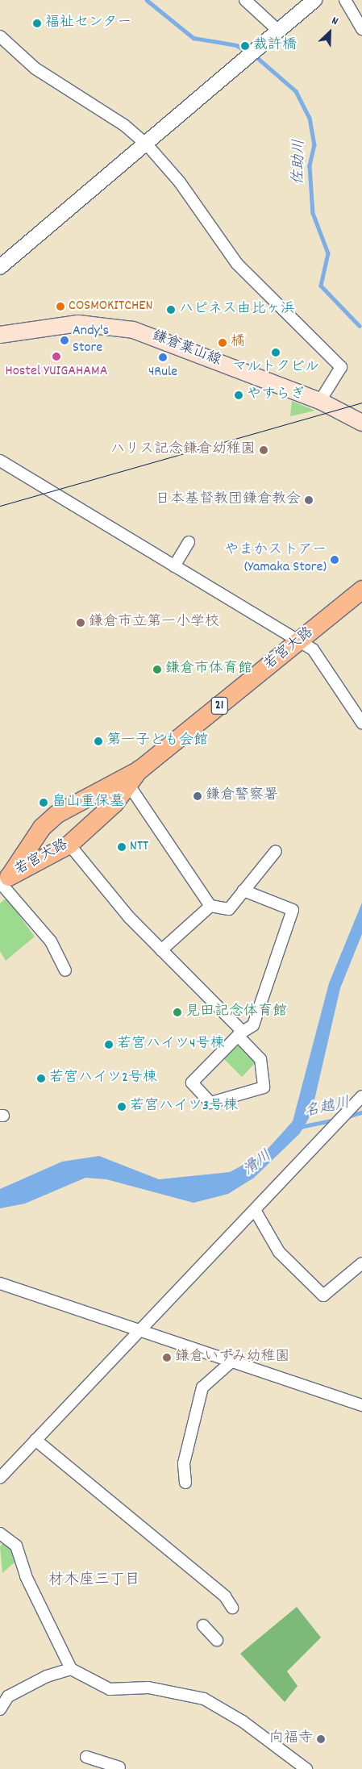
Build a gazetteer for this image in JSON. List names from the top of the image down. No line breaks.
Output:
{"streets":{"main road":["鎌倉葉山線","若宮大路","21"]},"districts":["材木座三丁目"],"water":["佐助川","名越川","滑川"],"places":["福祉センター","裁許橋","COSMOKITCHEN","ハピネス由比ヶ浜","Andy's Store","橘","マルトクビル","Hostel YUIGAHAMA","4Rule","やすらぎ","ハリス記念鎌倉幼稚園","日本基督教団鎌倉教会","やまかストアー (Yamaka Store)","鎌倉市立第一小学校","鎌倉市体育館","第一子ども会館","鎌倉警察署","畠山重保墓","NTT","見田記念体育館","若宮ハイツ4号棟","若宮ハイツ2号棟","若宮ハイツ3号棟","鎌倉いずみ幼稚園","向福寺"],"north":"top right"}
